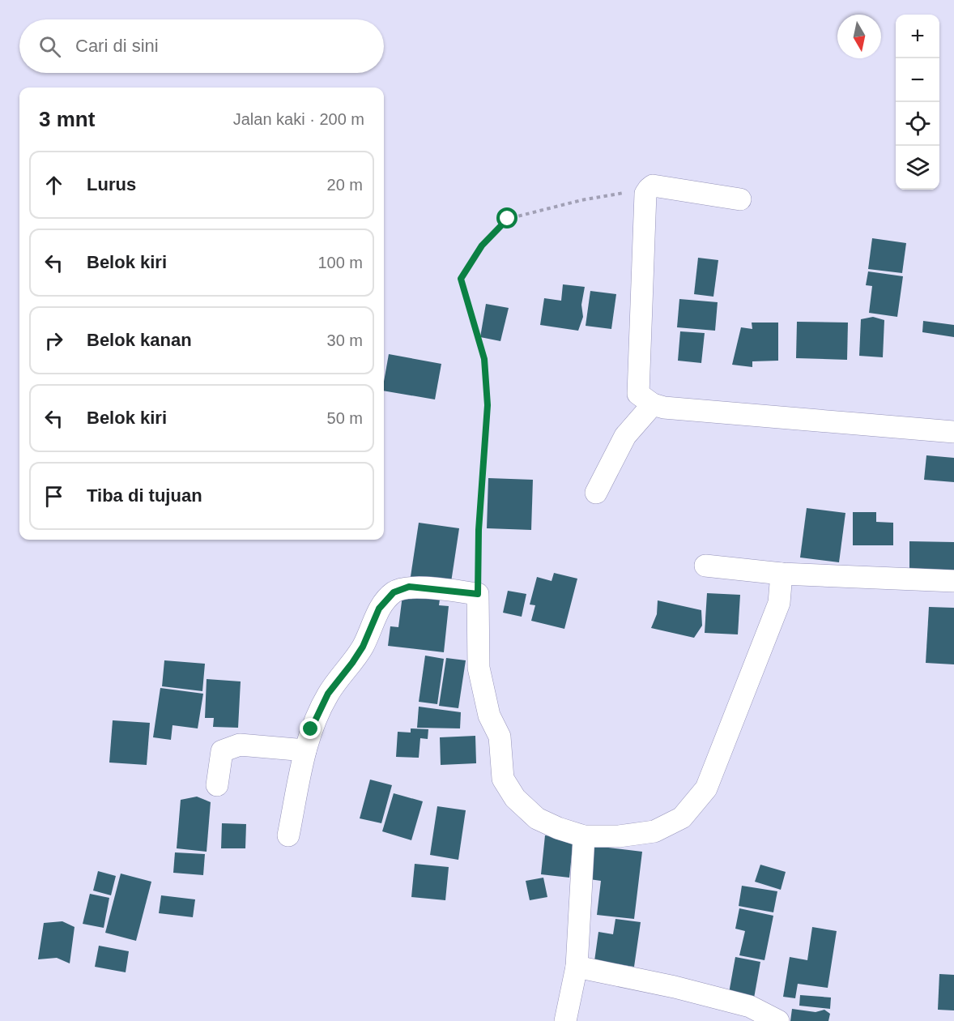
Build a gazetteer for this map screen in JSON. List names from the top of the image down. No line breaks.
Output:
{"north":"bottom","page":{"map_buttons":["+","−"],"search":"Cari di sini","heading":["3 mnt","Jalan kaki · 200 m"],"list":[["Lurus","20 m"],["Belok kiri","100 m"],["Belok kanan","30 m"],["Belok kiri","50 m"],"Tiba di tujuan"]}}
